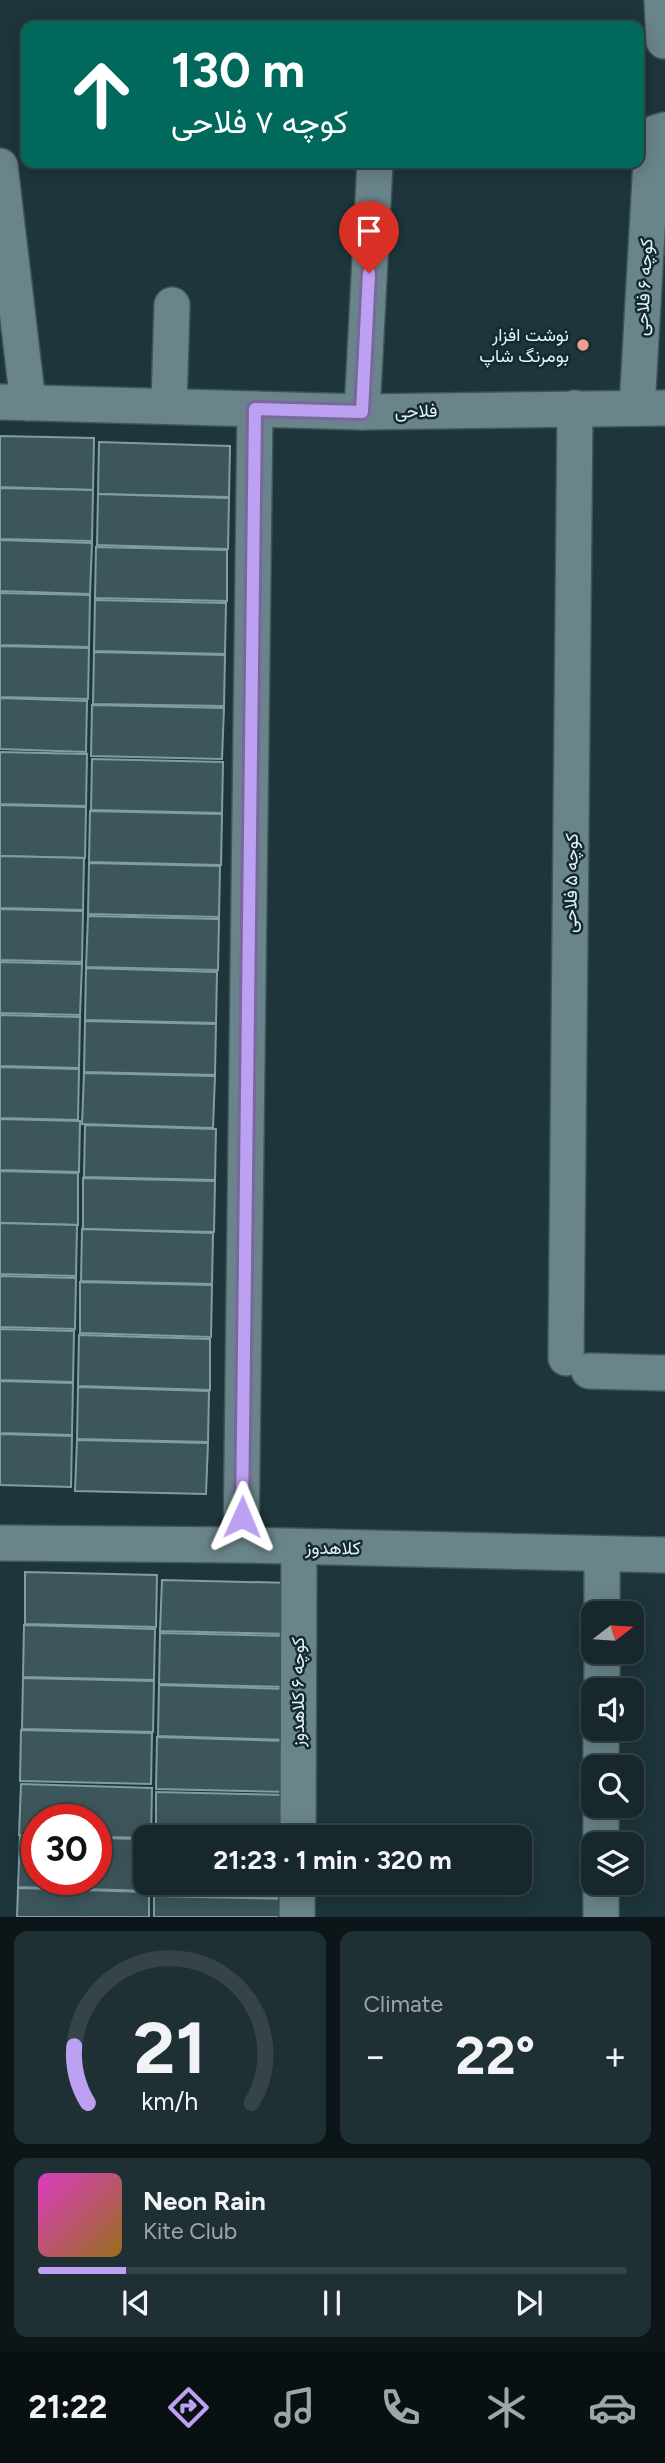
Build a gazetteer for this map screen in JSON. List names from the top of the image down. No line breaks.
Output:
{"streets":{"street":["کوچه ۶ فلاحی","فلاحی","کوچه ۵ فلاحی","کلاهدوز","کوچه ۶ کلاهدوز"]},"crossings":[["کوچه ۶ فلاحی","فلاحی"],["فلاحی","کوچه ۵ فلاحی"],["کلاهدوز","کوچه ۶ کلاهدوز"]],"places":["نوشت افزار بومرنگ شاپ"],"north":"right","page":{"turn":["130 m","کوچه ۷ فلاحی"],"limit":"30","trip":"21:23 · 1 min · 320 m","tile":"Climate","heat":["−","22°","+"],"song":["Neon Rain","Kite Club"],"tabs":"21:22","gauge":["21","km/h"]}}
